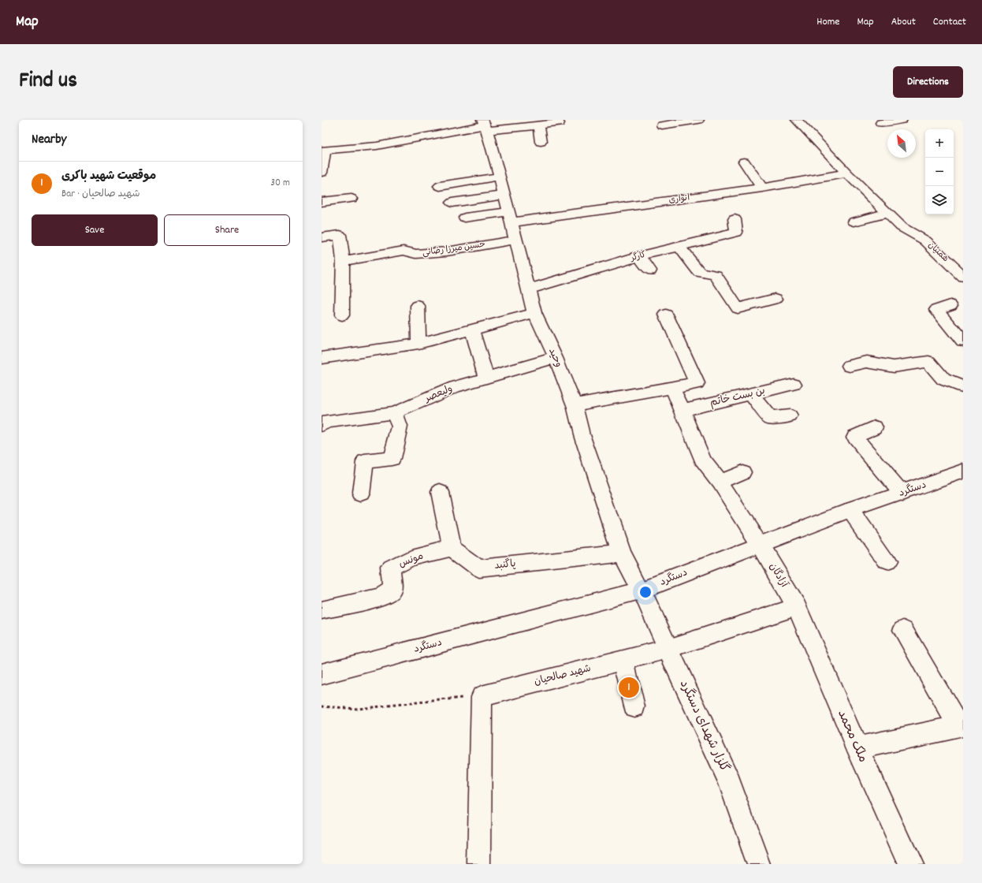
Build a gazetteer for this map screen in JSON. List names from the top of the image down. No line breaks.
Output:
{"streets":{"street":["انواری","حسین میرزا رضائی","همتیان","کارگر","وحید","ولیعصر","بن بست خاتم","دستگرد","مونس","پاگنبد","آزادگان","شهید صالحیان","گلزار شهدای دستگرد","ملک محمد"]},"crossings":[["انواری","همتیان"],["انواری","وحید"],["حسین میرزا رضائی","وحید"],["کارگر","وحید"],["وحید","ولیعصر"],["وحید","دستگرد"],["وحید","پاگنبد"],["وحید","گلزار شهدای دستگرد"],["بن بست خاتم","آزادگان"],["دستگرد","آزادگان"],["دستگرد","گلزار شهدای دستگرد"],["مونس","پاگنبد"],["آزادگان","شهید صالحیان"],["آزادگان","ملک محمد"],["شهید صالحیان","گلزار شهدای دستگرد"],["شهید صالحیان","ملک محمد"]],"north":"top left","page":{"header":"Map","nav":["Home","Map","About","Contact"],"title":"Find us","buttons":["Directions",["Save","Share"]],"heading":"Nearby","map_buttons":["+","−"],"list":[{"mark":"1","name":"موقعیت شهید باکری","note":"Bar · شهید صالحیان","value":"30 m"}],"pins":"1"}}
